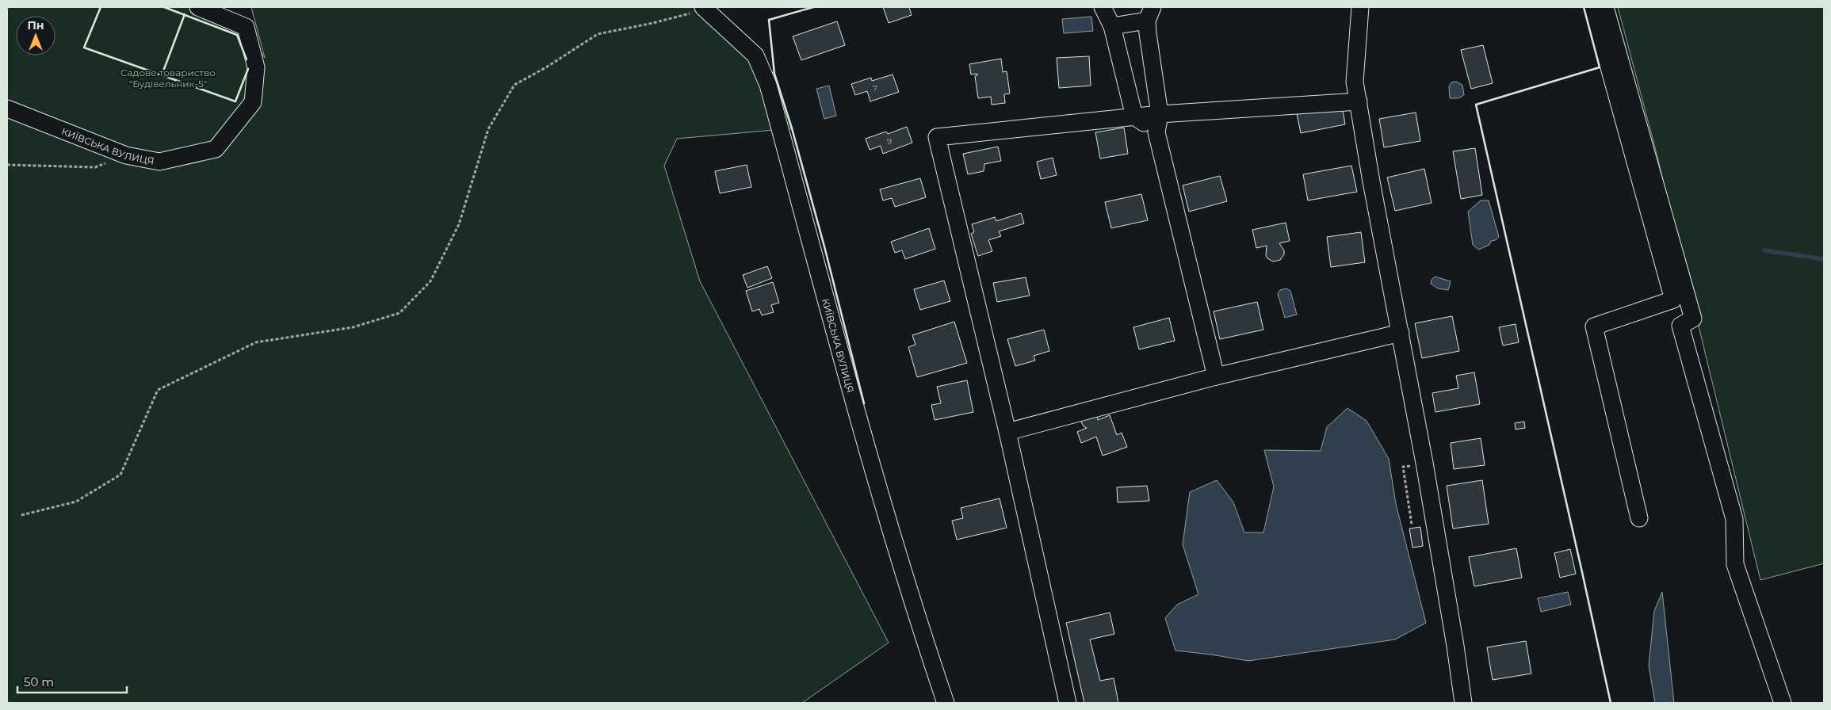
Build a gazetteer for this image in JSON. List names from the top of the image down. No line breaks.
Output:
{"streets":{"street":["КИЇВСЬКА ВУЛИЦЯ"]},"parks":["Садове товариство \"Будівельник-5\""],"house_numbers":["7","9"],"scale_bar":"50 m","north":"top"}
